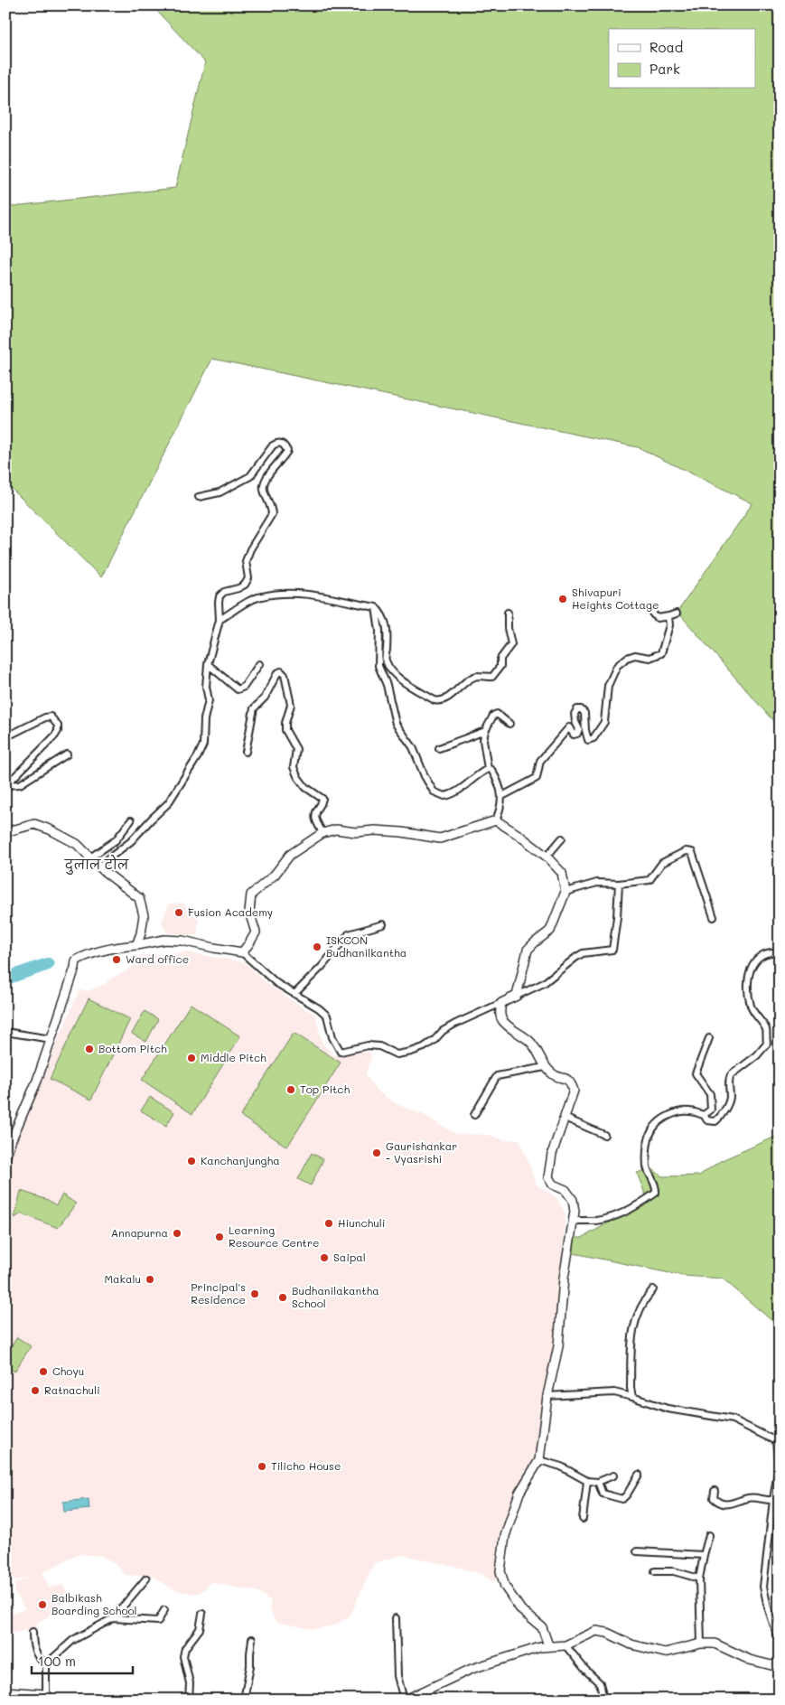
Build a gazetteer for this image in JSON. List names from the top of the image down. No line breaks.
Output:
{"districts":["दुलाल टोल"],"places":["Shivapuri Heights Cottage","Fusion Academy","ISKCON Budhanilkantha","Ward office","Bottom Pitch","Middle Pitch","Top Pitch","Gaurishankar - Vyasrishi","Kanchanjungha","Hiunchuli","Annapurna","Learning Resource Centre","Saipal","Makalu","Principal's Residence","Budhanilakantha School","Choyu","Ratnachuli","Tilicho House","Balbikash Boarding School"],"legend":["Road","Park"],"scale_bar":"100 m"}
